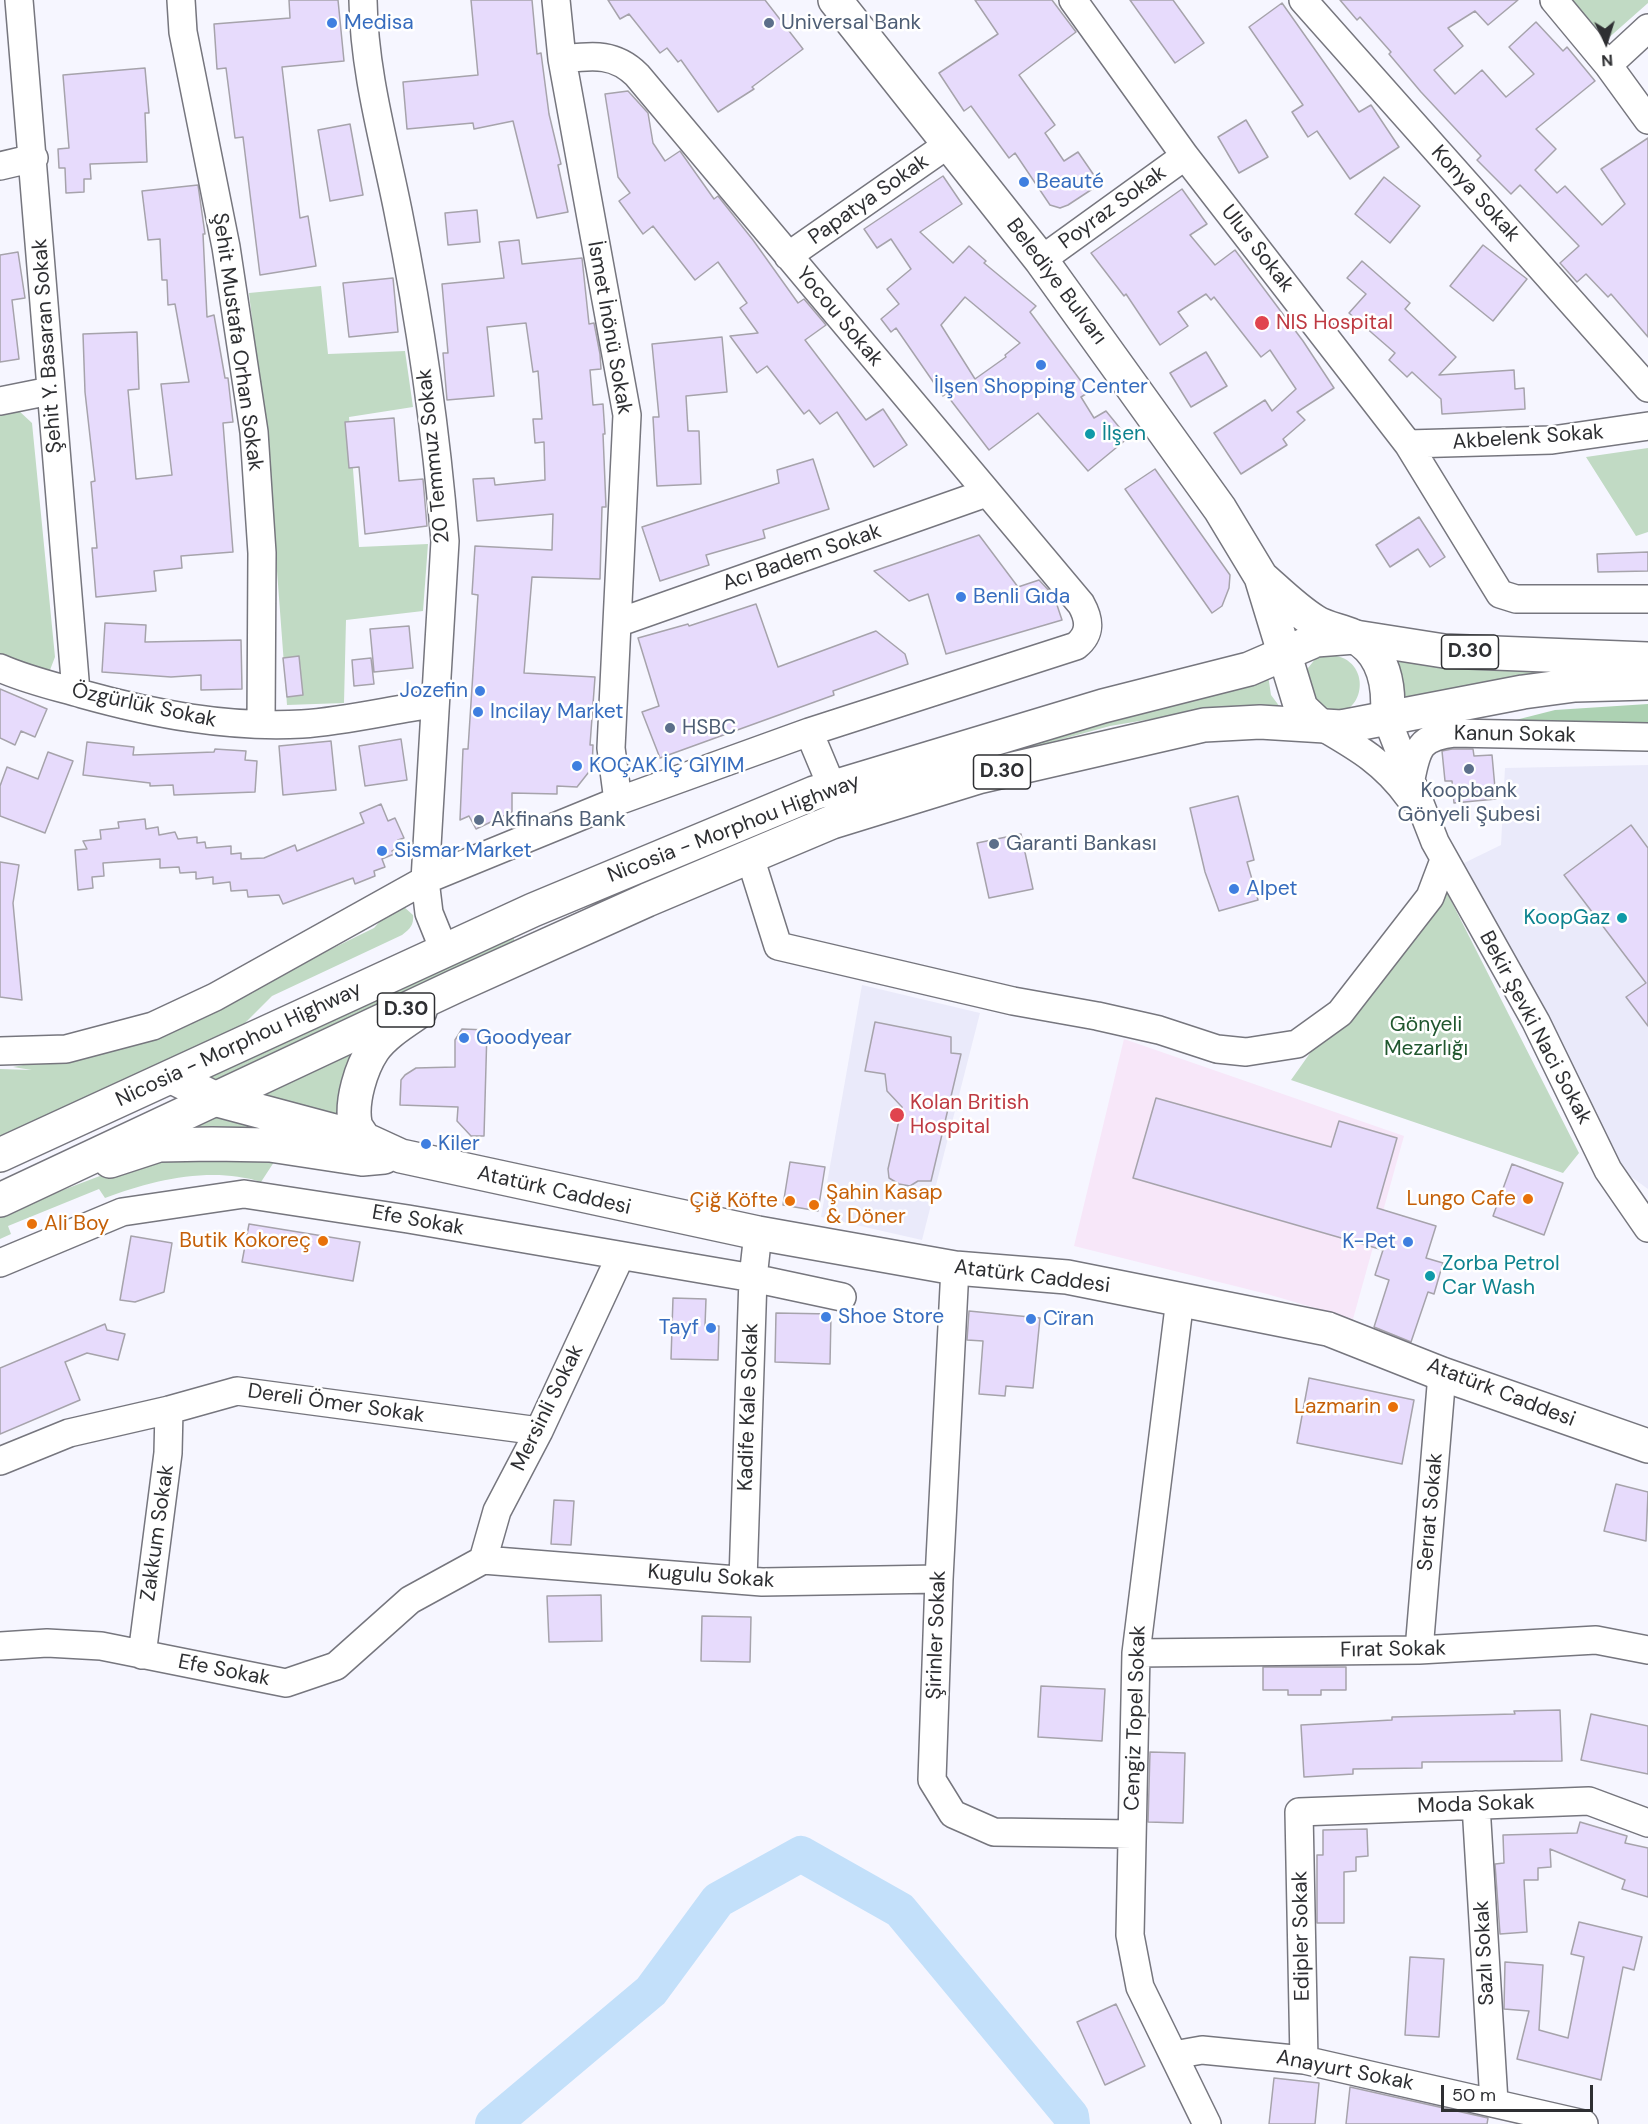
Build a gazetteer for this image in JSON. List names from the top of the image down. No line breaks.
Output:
{"streets":{"main road":["Belediye Bulvarı","D.30","Nicosia - Morphou Highway","Atatürk Caddesi"],"street":["Konya Sokak","Papatya Sokak","Poyraz Sokak","Ulus Sokak","Yocou Sokak","İsmet İnönü Sokak","Şehit Mustafa Orhan Sokak","Şehit Y. Basaran Sokak","Akbelenk Sokak","20 Temmuz Sokak","Acı Badem Sokak","Özgürlük Sokak","Kanun Sokak","Bekir Şevki Naci Sokak","Efe Sokak","Dereli Ömer Sokak","Kadife Kale Sokak","Mersinli Sokak","Serıat Sokak","Zakkum Sokak","Kugulu Sokak","Şirinler Sokak","Fırat Sokak","Cengiz Topel Sokak","Moda Sokak","Edipler Sokak","Sazlı Sokak","Anayurt Sokak"]},"crossings":[["Papatya Sokak","Belediye Bulvarı"],["Papatya Sokak","Yocou Sokak"],["Poyraz Sokak","Ulus Sokak"],["Poyraz Sokak","Belediye Bulvarı"],["Ulus Sokak","Akbelenk Sokak"],["Belediye Bulvarı","Nicosia - Morphou Highway"],["Belediye Bulvarı","Bekir Şevki Naci Sokak"],["Yocou Sokak","İsmet İnönü Sokak"],["Yocou Sokak","Acı Badem Sokak"],["İsmet İnönü Sokak","Acı Badem Sokak"],["Şehit Mustafa Orhan Sokak","Özgürlük Sokak"],["Şehit Y. Basaran Sokak","Özgürlük Sokak"],["20 Temmuz Sokak","Özgürlük Sokak"],["20 Temmuz Sokak","Nicosia - Morphou Highway"],["Kanun Sokak","Bekir Şevki Naci Sokak"],["Nicosia - Morphou Highway","Bekir Şevki Naci Sokak"],["Nicosia - Morphou Highway","Atatürk Caddesi"],["Atatürk Caddesi","Kadife Kale Sokak"],["Atatürk Caddesi","Serıat Sokak"],["Atatürk Caddesi","Şirinler Sokak"],["Atatürk Caddesi","Cengiz Topel Sokak"],["Efe Sokak","Kadife Kale Sokak"],["Efe Sokak","Mersinli Sokak"],["Efe Sokak","Zakkum Sokak"],["Efe Sokak","Kugulu Sokak"],["Dereli Ömer Sokak","Mersinli Sokak"],["Dereli Ömer Sokak","Zakkum Sokak"],["Kadife Kale Sokak","Kugulu Sokak"],["Mersinli Sokak","Kugulu Sokak"],["Serıat Sokak","Fırat Sokak"],["Kugulu Sokak","Şirinler Sokak"],["Şirinler Sokak","Cengiz Topel Sokak"],["Fırat Sokak","Cengiz Topel Sokak"],["Cengiz Topel Sokak","Anayurt Sokak"],["Moda Sokak","Edipler Sokak"],["Moda Sokak","Sazlı Sokak"],["Edipler Sokak","Anayurt Sokak"],["Sazlı Sokak","Anayurt Sokak"]],"parks":["Gönyeli Mezarlığı"],"places":["Medisa","Universal Bank","Beauté","NIS Hospital","İlşen Shopping Center","İlşen","Benli Gıda","Jozefin","Incilay Market","HSBC","KOÇAK İÇ GIYIM","Koopbank Gönyeli Şubesi","Akfinans Bank","Garanti Bankası","Sismar Market","Alpet","KoopGaz","Goodyear","Kolan British Hospital","Kiler","Lungo Cafe","Çiğ Köfte","Şahin Kasap & Döner","Ali Boy","Butik Kokoreç","K-Pet","Zorba Petrol Car Wash","Shoe Store","Cïran","Tayf","Lazmarin"],"scale_bar":"50 m","north":"bottom"}
